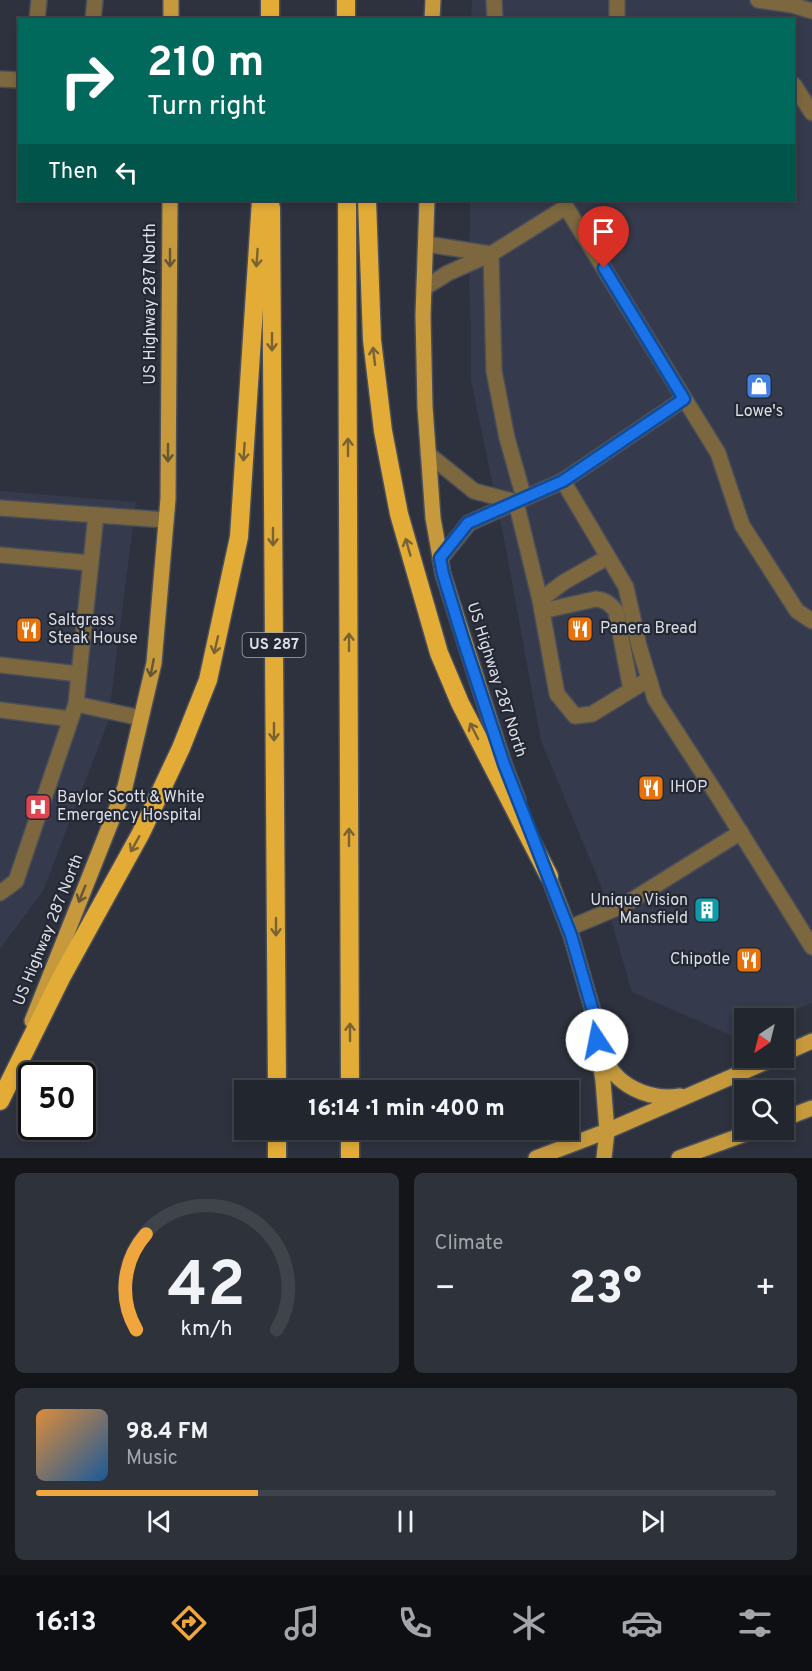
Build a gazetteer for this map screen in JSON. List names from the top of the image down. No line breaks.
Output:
{"streets":{"highway":["US 287"],"main road":["US Highway 287 North"]},"one_way":["US Highway 287 North"],"places":{"shop":["Lowe's"],"restaurant":["Panera Bread","Saltgrass Steak House","IHOP","Chipotle"],"hospital":["Baylor Scott & White Emergency Hospital"],"building":["Unique Vision Mansfield"]},"north":"bottom left","page":{"turn":["210 m","Turn right"],"then":"Then","limit":"50","trip":"16:14 · 1 min · 400 m","tile":"Climate","heat":["−","23°","+"],"song":["98.4 FM","Music"],"tabs":"16:13","gauge":["42","km/h"]}}
